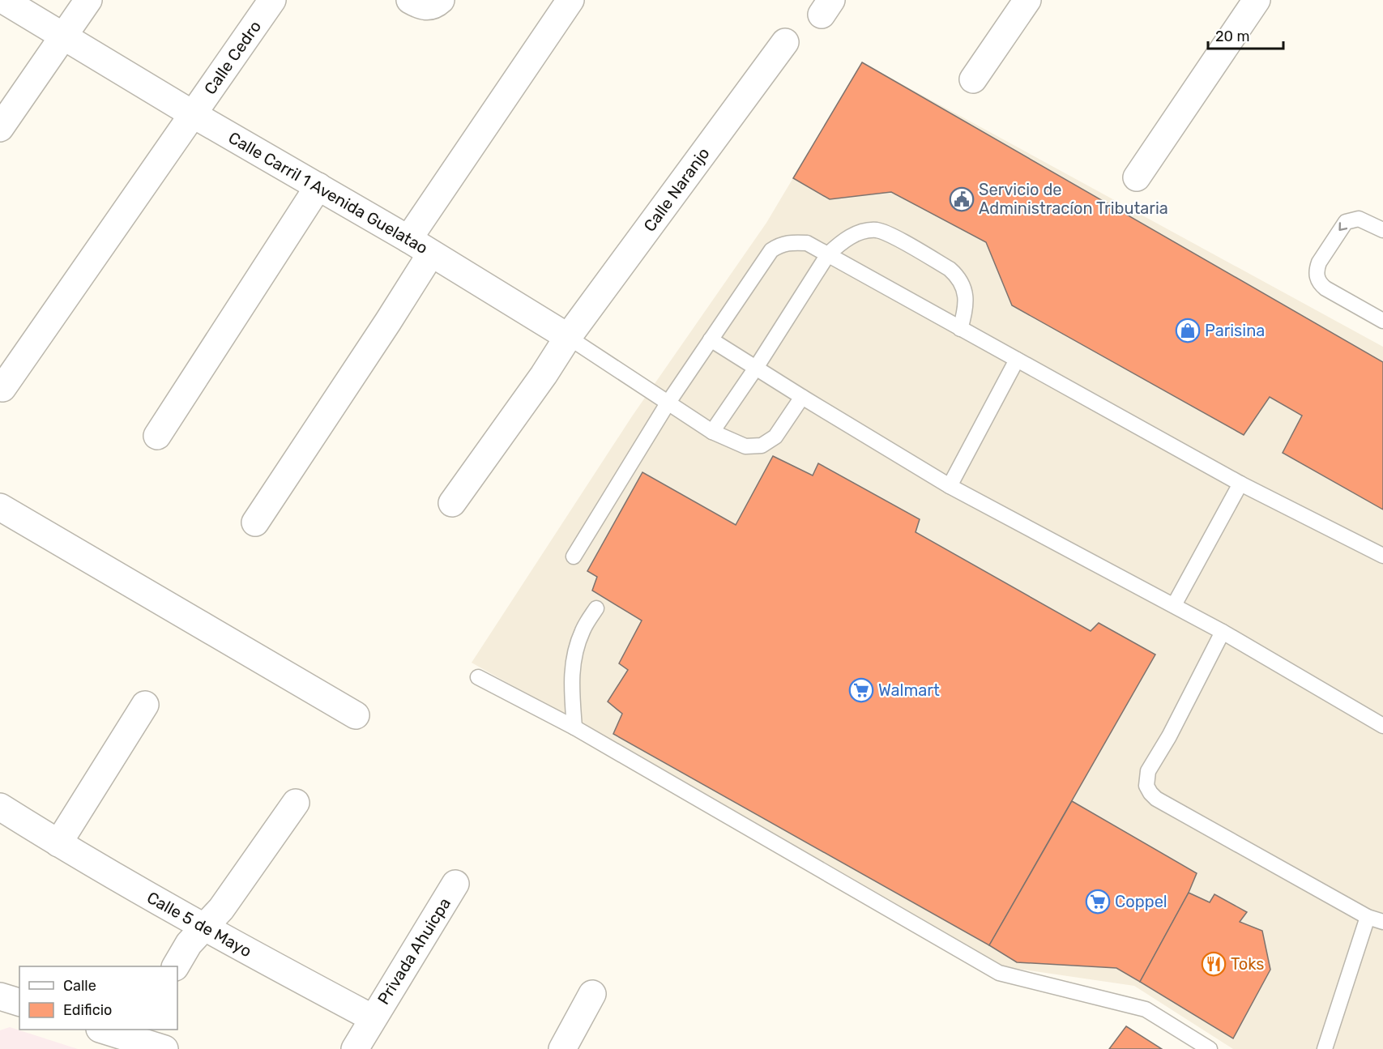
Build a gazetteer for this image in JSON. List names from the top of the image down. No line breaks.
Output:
{"streets":{"street":["Calle Cedro","Calle Naranjo","Calle Carril 1 Avenida Guelatao","Calle 5 de Mayo","Privada Ahuicpa"]},"crossings":[["Calle Cedro","Calle Carril 1 Avenida Guelatao"],["Calle Naranjo","Calle Carril 1 Avenida Guelatao"],["Calle 5 de Mayo","Privada Ahuicpa"]],"places":{"public building":["Servicio de Administracíon Tributaria"],"shop":["Parisina"],"supermarket":["Walmart","Coppel"],"restaurant":["Toks"]},"legend":["Calle","Edificio"],"scale_bar":"20 m"}
